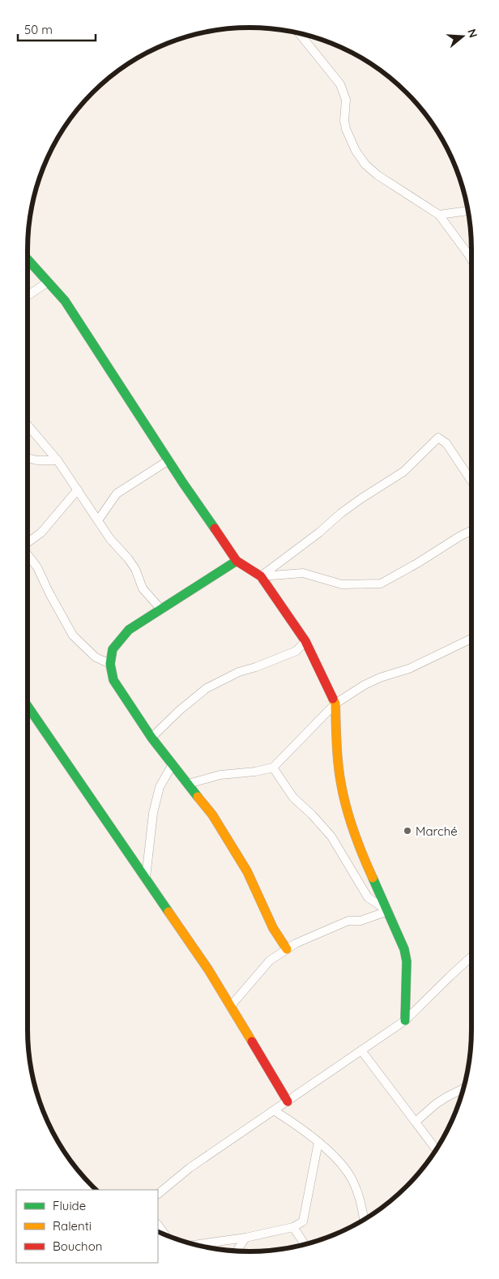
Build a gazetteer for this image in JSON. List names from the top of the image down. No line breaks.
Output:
{"places":["Marché"],"legend":["Fluide","Ralenti","Bouchon"],"scale_bar":"50 m","north":"right"}
